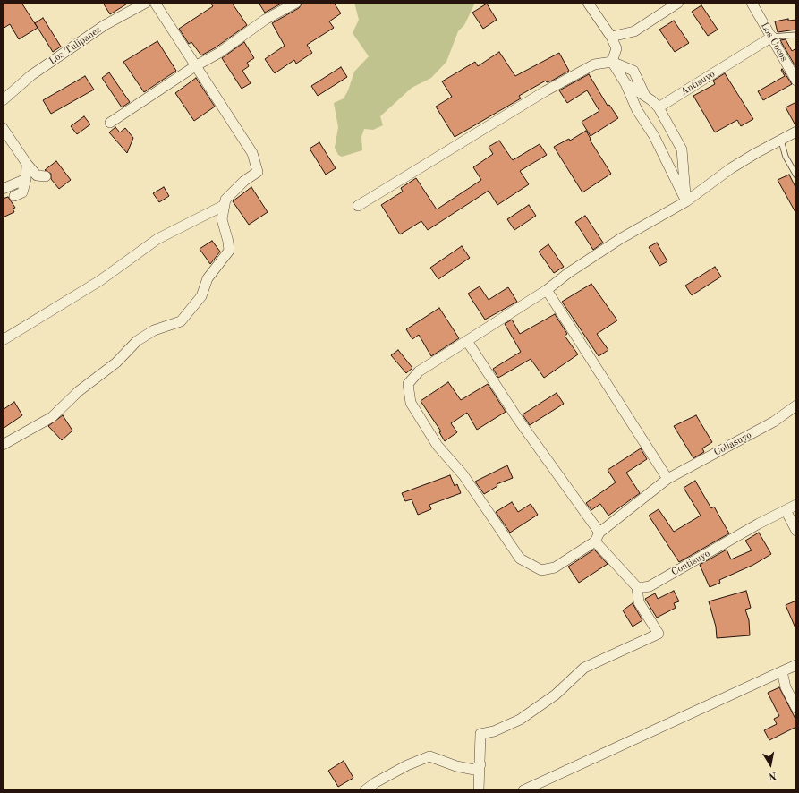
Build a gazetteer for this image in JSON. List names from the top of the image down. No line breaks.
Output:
{"streets":{"street":["Los Cocos","Los Tulipanes","Antisuyo","Collasuyo","Contisuyo"]},"crossings":[["Los Cocos","Antisuyo"]],"north":"bottom"}
